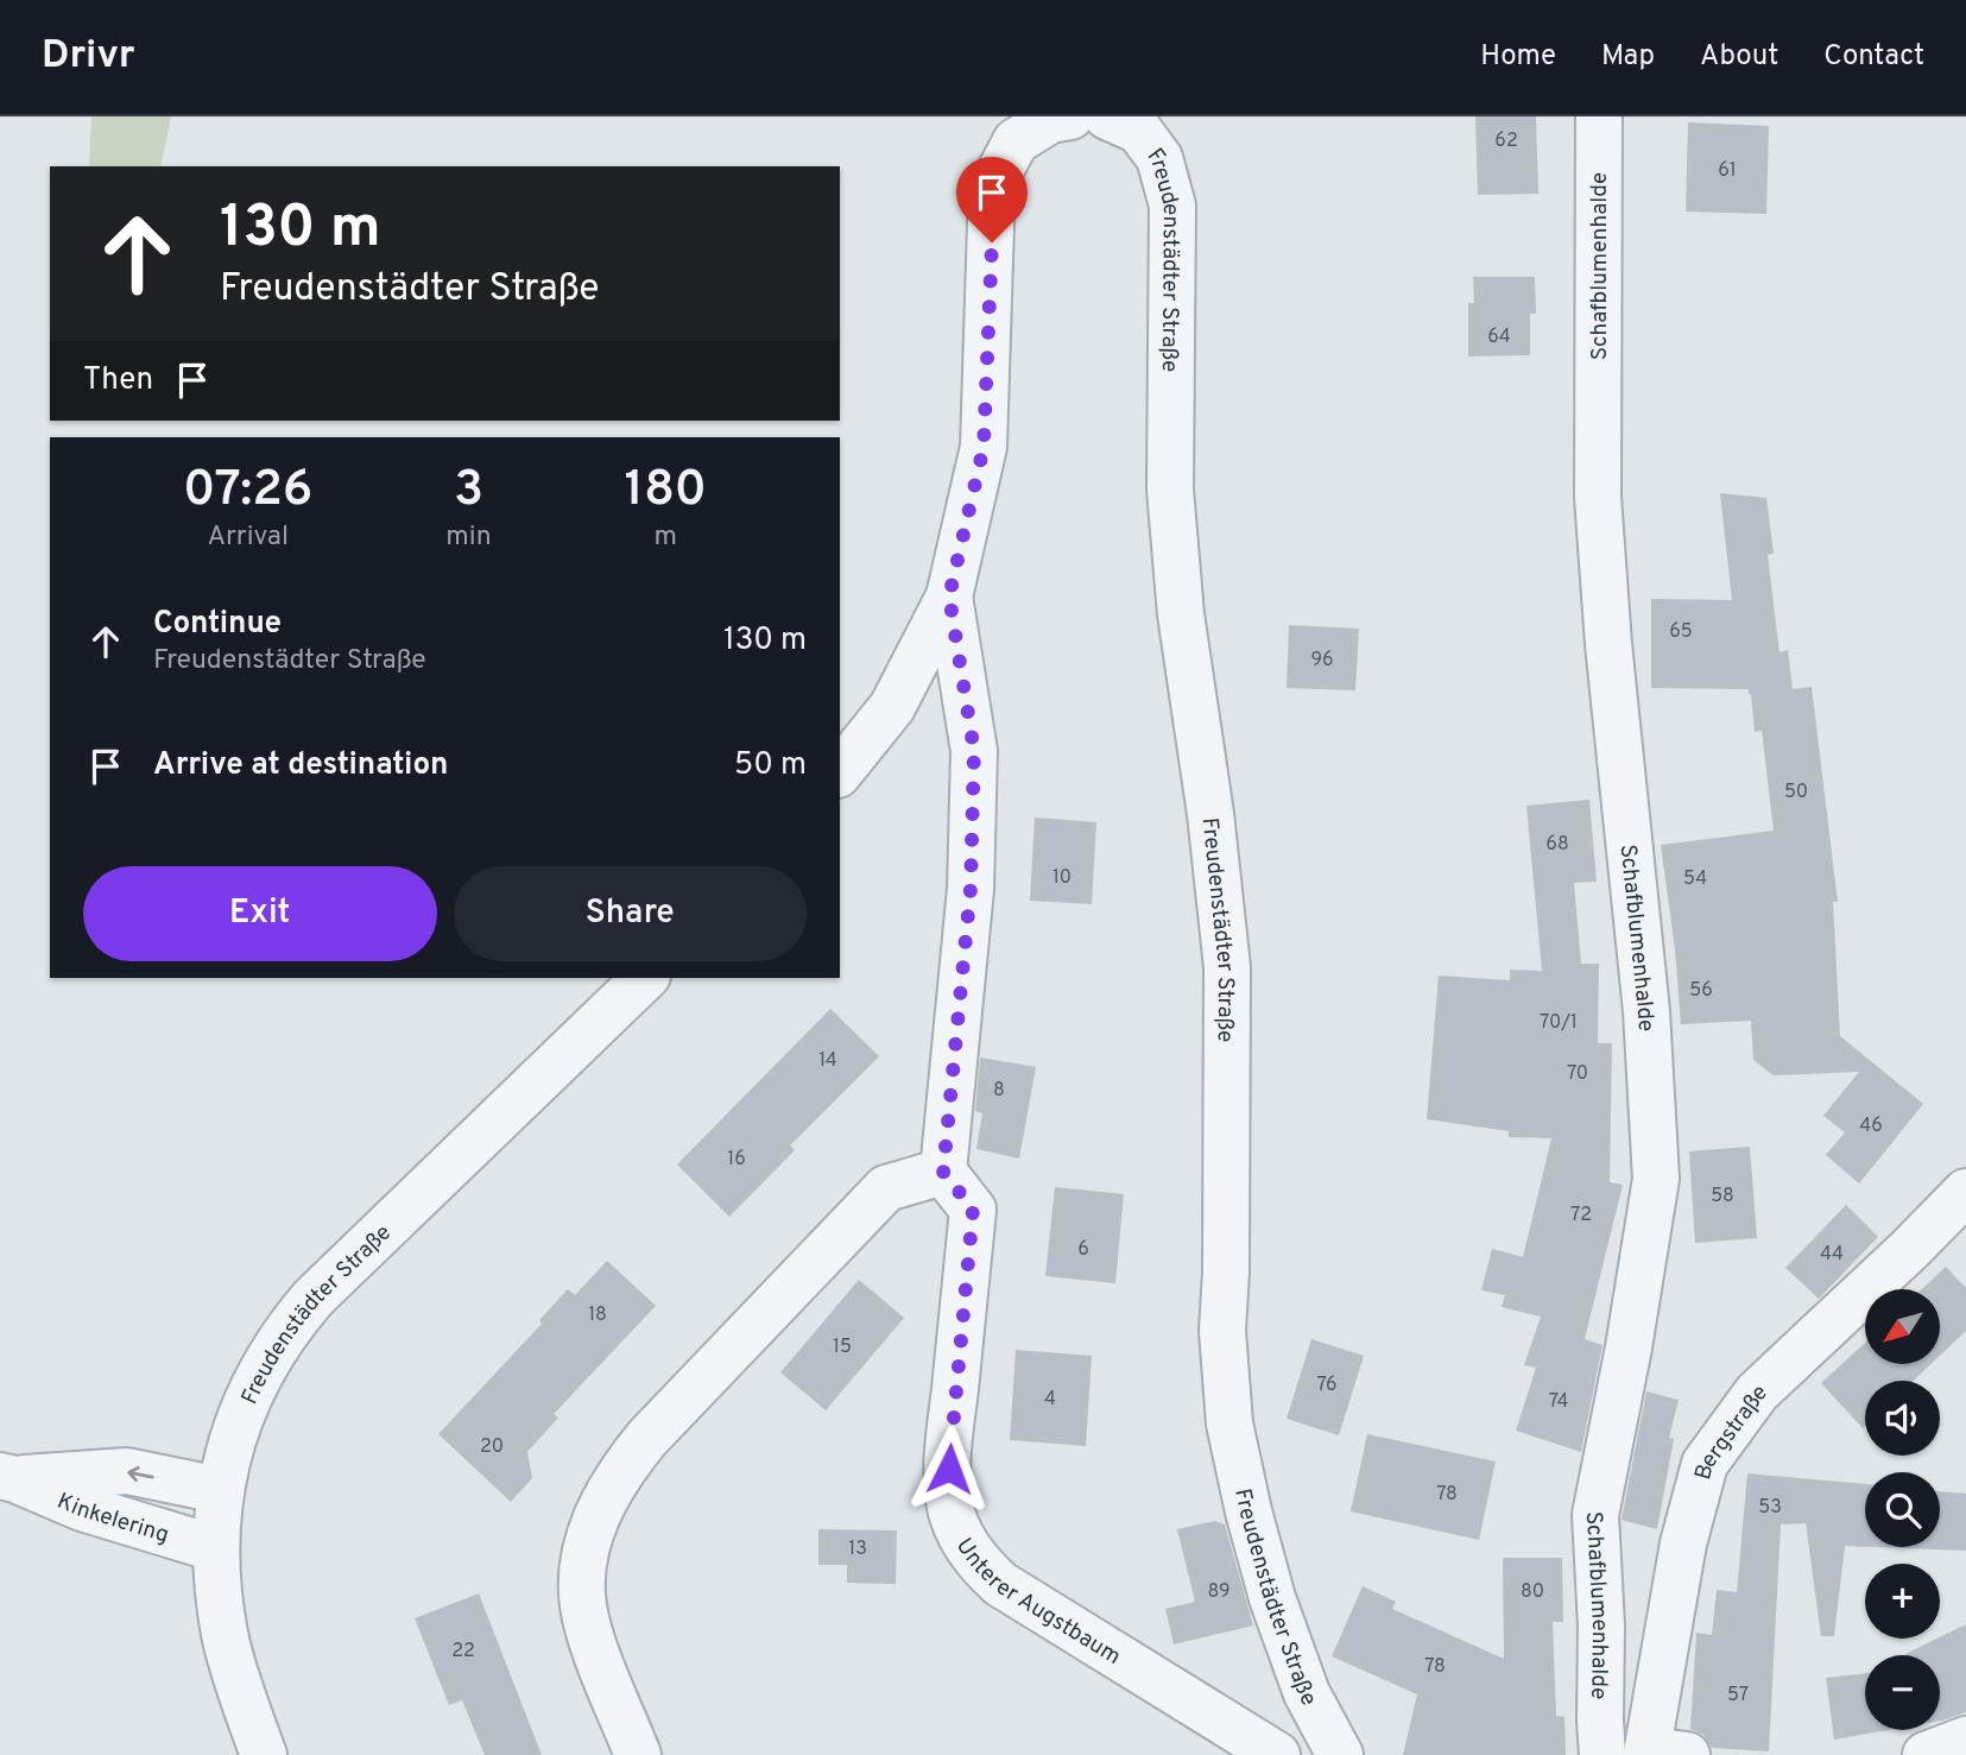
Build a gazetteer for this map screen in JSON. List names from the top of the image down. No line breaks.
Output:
{"streets":{"street":["Freudenstädter Straße","Schafblumenhalde","Bergstraße","Kinkelering","Unterer Augstbaum"]},"crossings":[["Freudenstädter Straße","Kinkelering"]],"house_numbers":["62","61","64","65","96","50","68","10","54","56","70/1","14","70","8","46","16","58","72","6","44","18","15","76","4","74","20","78","53","13","89","80","22","78","57"],"north":"bottom left","page":{"header":"Drivr","nav":["Home","Map","About","Contact"],"turn":["130 m","Freudenstädter Straße"],"then":"Then","eta":["07:26","Arrival","3","min","180","m"],"list":[{"name":"Continue","note":"Freudenstädter Straße","value":"130 m"},{"name":"Arrive at destination","value":"50 m"}],"buttons":["Exit","Share"],"map_buttons":["+","−"]}}
